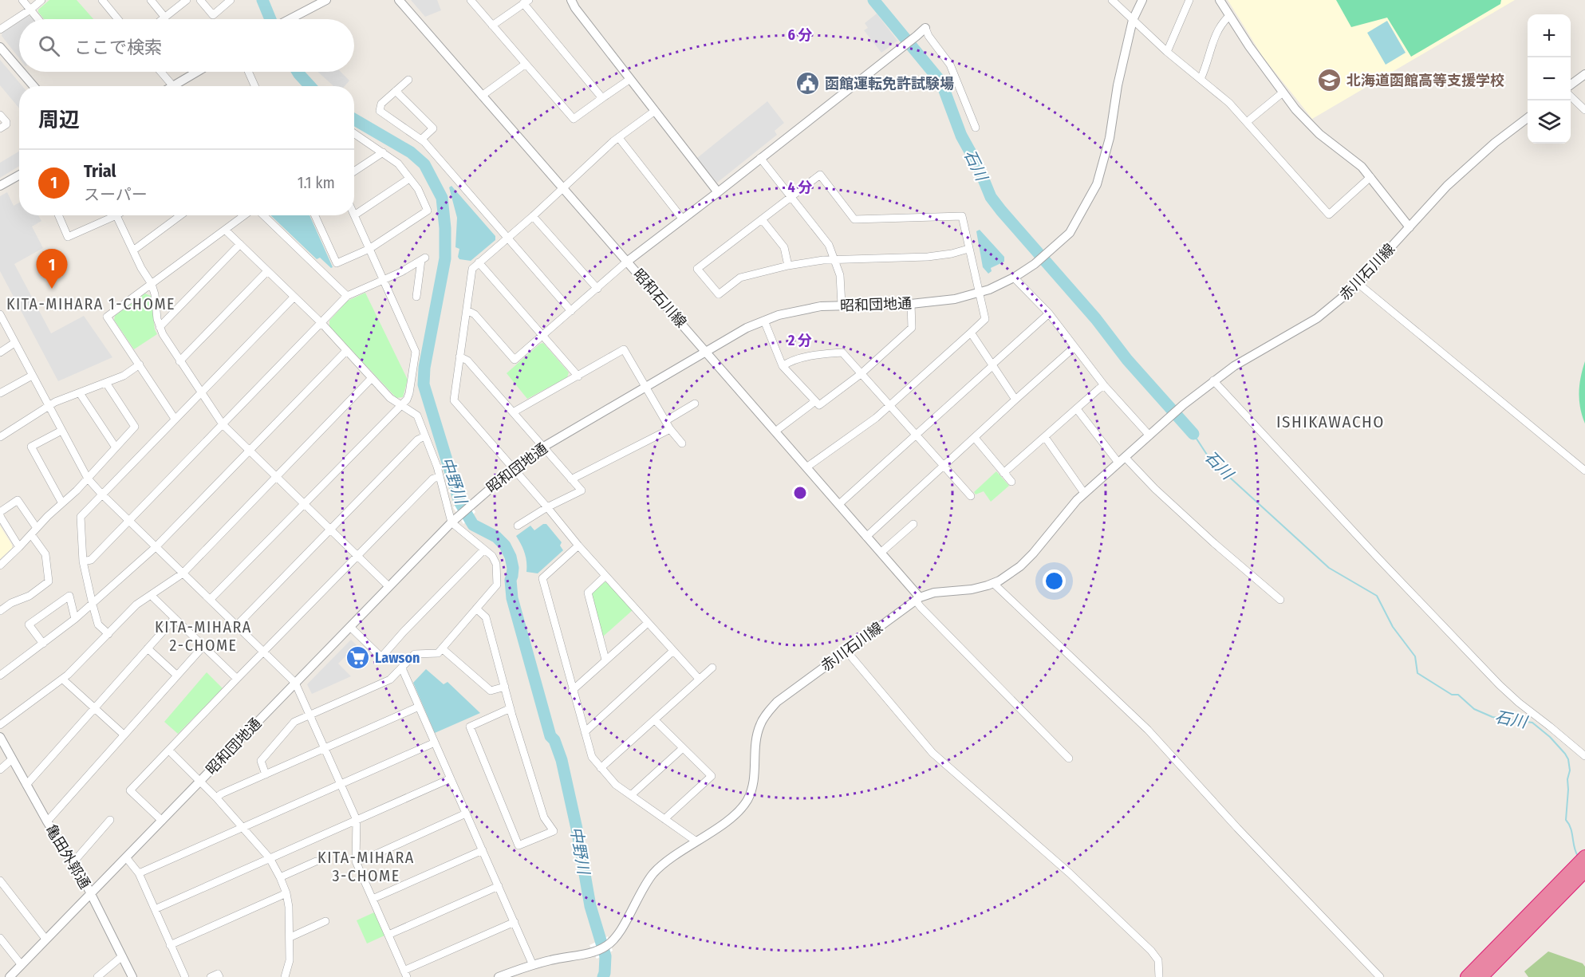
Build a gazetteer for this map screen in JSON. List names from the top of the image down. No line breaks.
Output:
{"streets":{"street":["赤川石川線","昭和石川線","昭和団地通","亀田外郭通"]},"crossings":[["赤川石川線","昭和石川線"],["昭和石川線","昭和団地通"],["昭和団地通","亀田外郭通"]],"districts":["KITA-MIHARA 1-CHOME","ISHIKAWACHO","KITA-MIHARA 2-CHOME","KITA-MIHARA 3-CHOME"],"water":["石川","中野川"],"places":{"school or university":["北海道函館高等支援学校"],"public building":["函館運転免許試験場"],"supermarket":["Lawson"]},"page":{"map_buttons":["+","−"],"search":"ここで検索","heading":"周辺","list":[{"mark":"1","name":"Trial","note":"スーパー","value":"1.1 km"}],"pins":"1"},"rings":["6 分","4 分","2 分"]}
